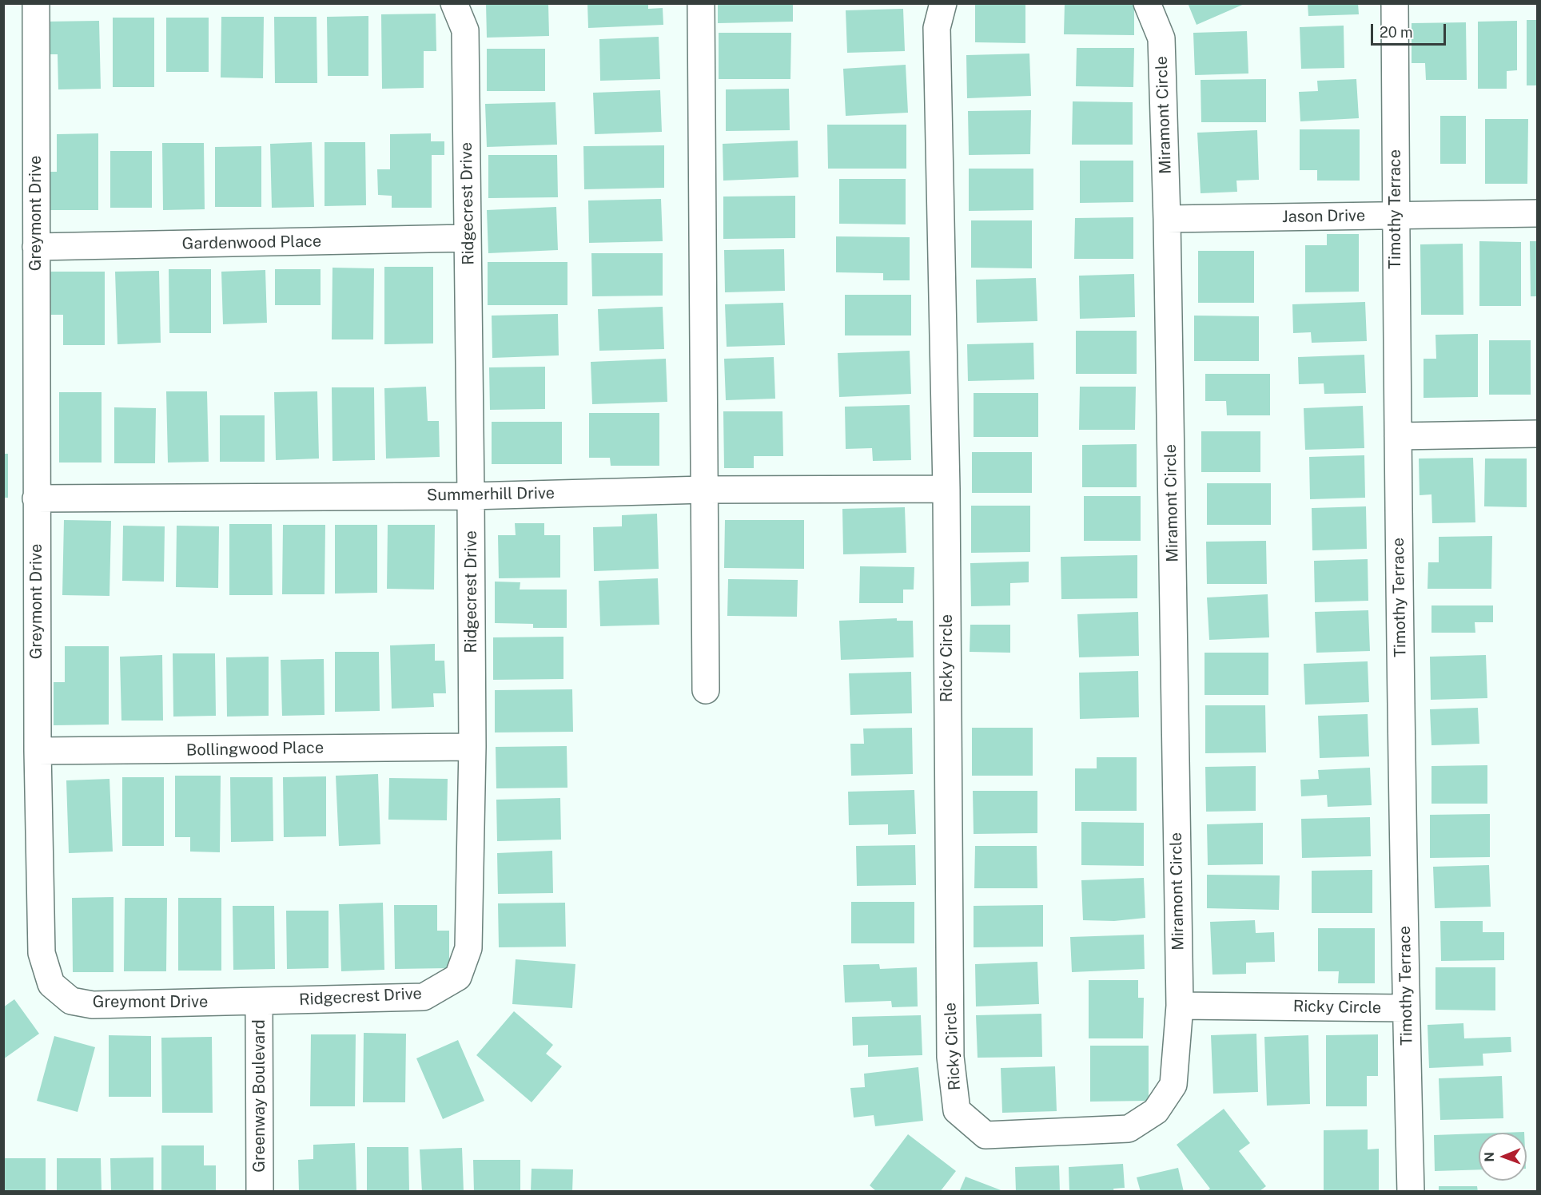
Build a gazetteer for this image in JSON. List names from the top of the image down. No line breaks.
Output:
{"streets":{"street":["Miramont Circle","Ridgecrest Drive","Timothy Terrace","Greymont Drive","Jason Drive","Gardenwood Place","Summerhill Drive","Ricky Circle","Bollingwood Place","Greenway Boulevard"]},"crossings":[["Miramont Circle","Jason Drive"],["Miramont Circle","Ricky Circle"],["Ridgecrest Drive","Greymont Drive"],["Ridgecrest Drive","Gardenwood Place"],["Ridgecrest Drive","Summerhill Drive"],["Ridgecrest Drive","Bollingwood Place"],["Ridgecrest Drive","Greenway Boulevard"],["Timothy Terrace","Jason Drive"],["Timothy Terrace","Ricky Circle"],["Greymont Drive","Gardenwood Place"],["Greymont Drive","Summerhill Drive"],["Greymont Drive","Bollingwood Place"],["Greymont Drive","Greenway Boulevard"],["Summerhill Drive","Ricky Circle"]],"scale_bar":"20 m","north":"left"}
